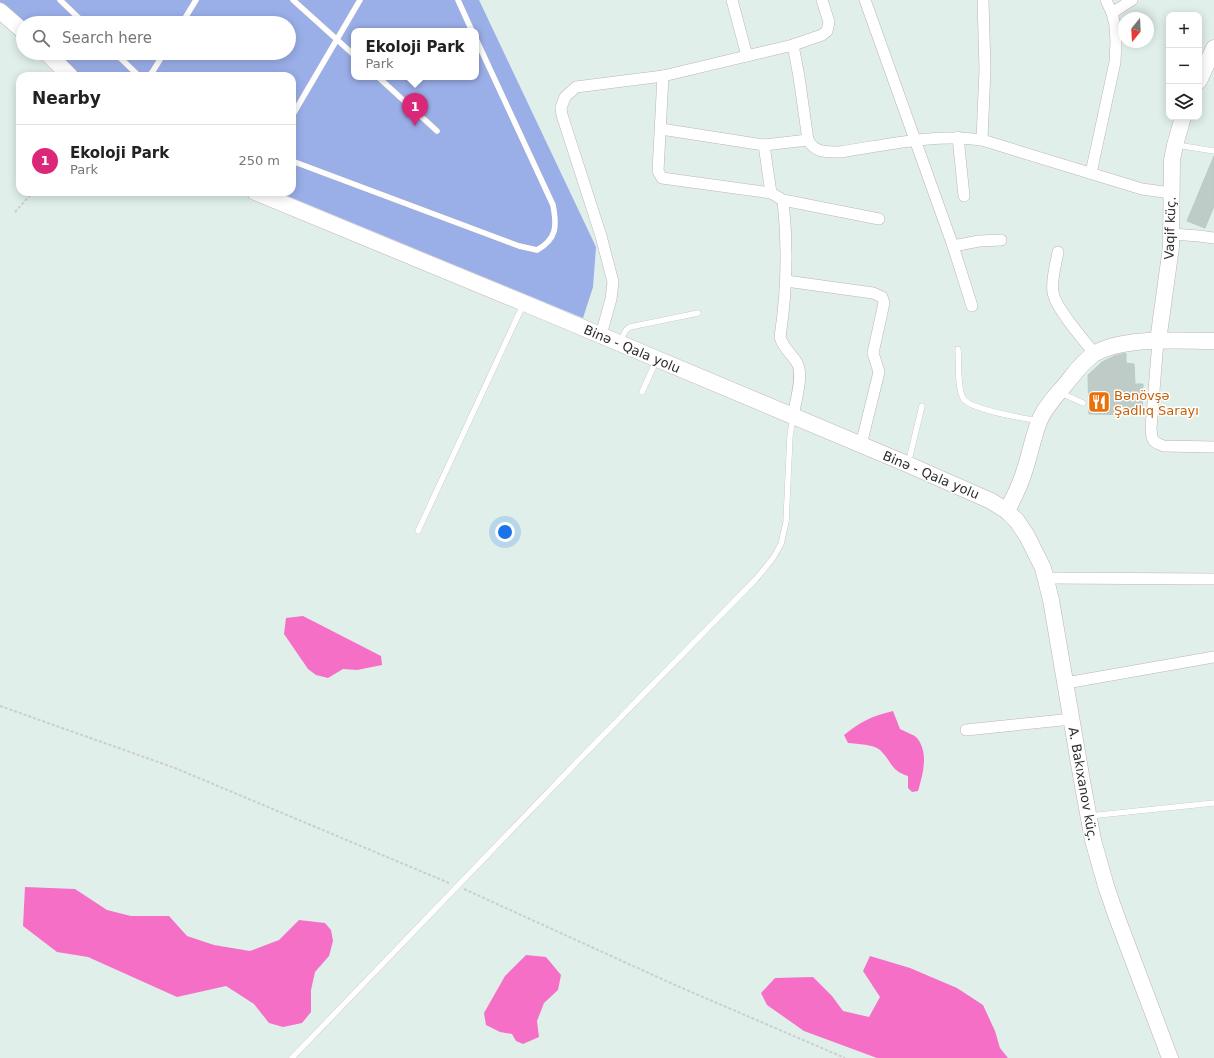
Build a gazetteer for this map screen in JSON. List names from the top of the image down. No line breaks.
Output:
{"streets":{"main road":["Vaqif küç.","Binə - Qala yolu","A. Bakıxanov küç."]},"crossings":[["Binə - Qala yolu","A. Bakıxanov küç."]],"places":{"restaurant":["Bənövşə Şadlıq Sarayı"]},"north":"bottom","page":{"map_buttons":["+","−"],"search":"Search here","popup":["Ekoloji Park","Park"],"heading":"Nearby","pins":"1","list":[{"mark":"1","name":"Ekoloji Park","note":"Park","value":"250 m"}]}}
